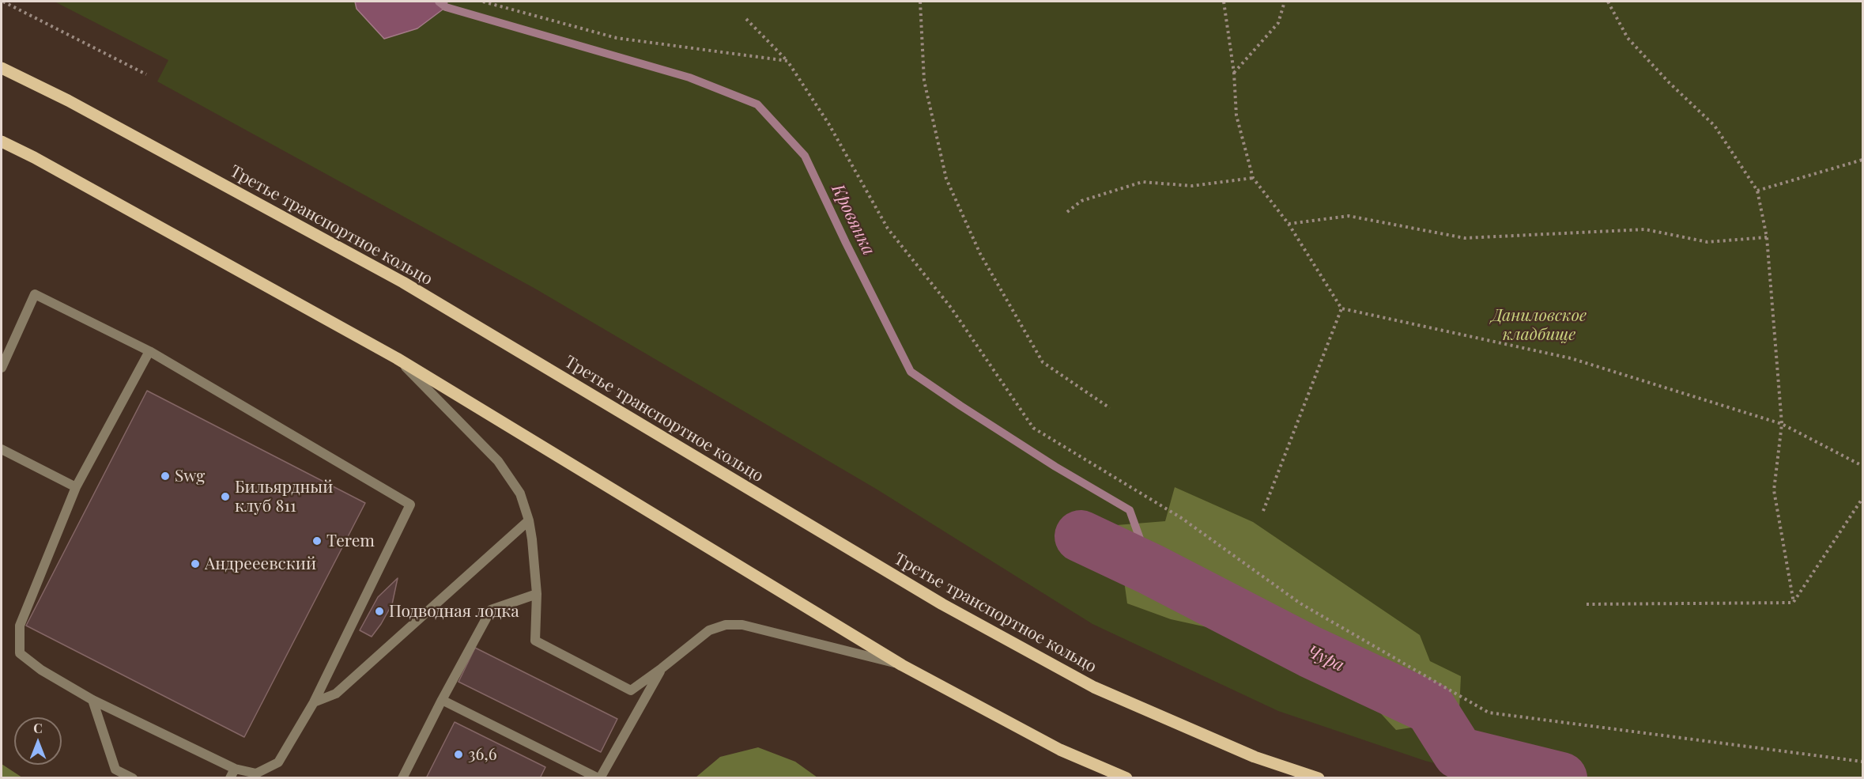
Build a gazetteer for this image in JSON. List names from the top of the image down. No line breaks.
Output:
{"streets":{"main road":["Третье транспортное кольцо"]},"water":["Кровянка","Чура"],"parks":["Даниловское кладбище"],"places":["Swg","Бильярдный клуб 811","Terem","Андрееевский","Подводная лодка","36,6"],"north":"top"}
